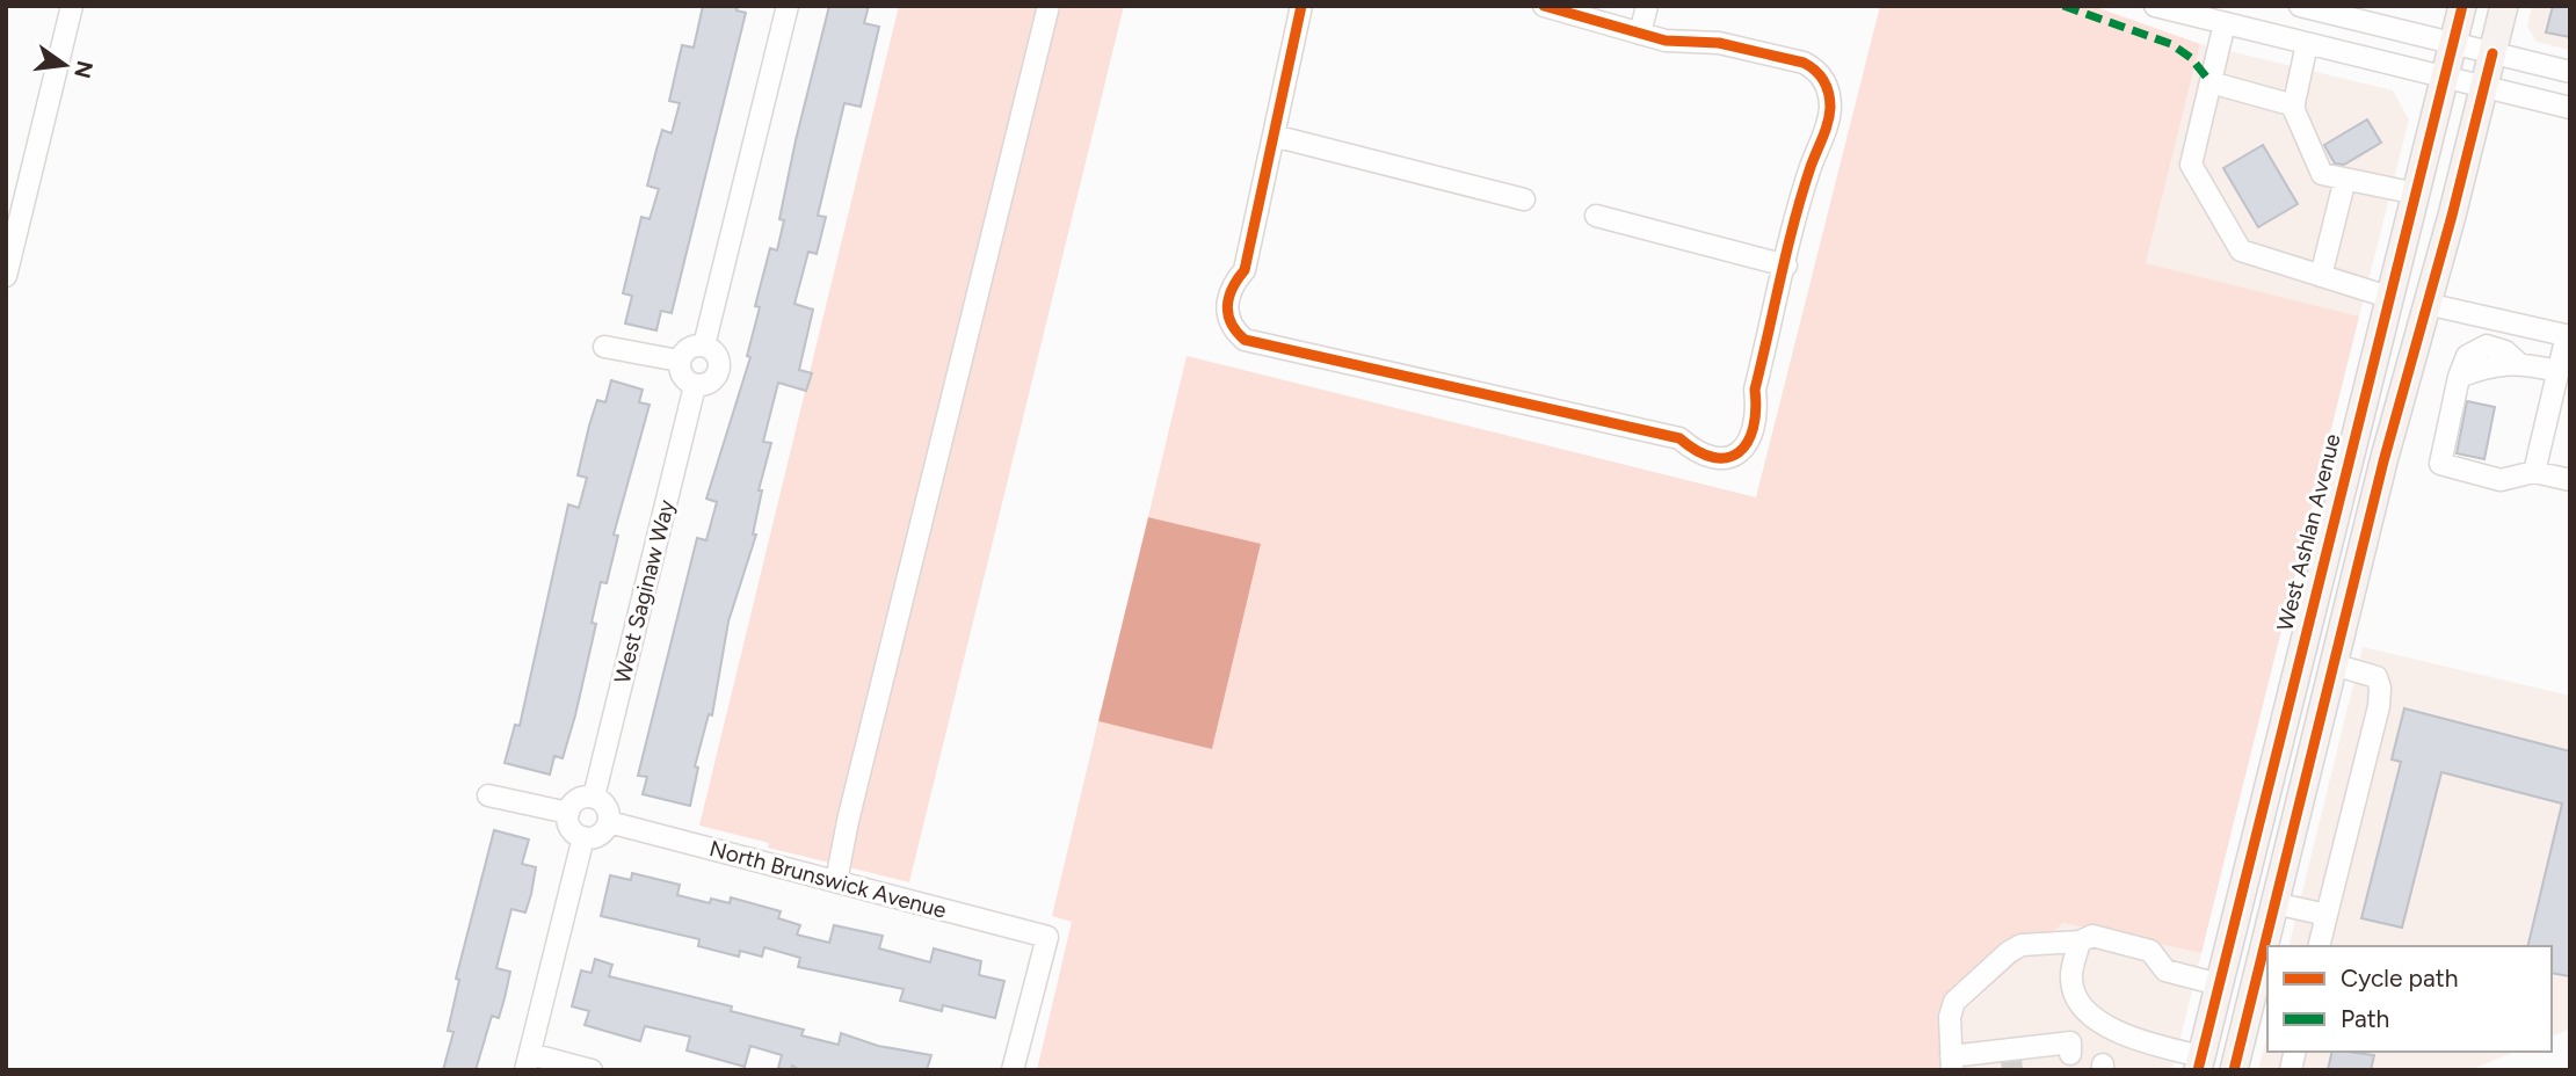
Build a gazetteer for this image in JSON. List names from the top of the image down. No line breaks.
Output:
{"streets":{"main road":["West Ashlan Avenue"],"street":["West Saginaw Way","North Brunswick Avenue"]},"crossings":[["West Saginaw Way","North Brunswick Avenue"]],"legend":["Cycle path","Path"],"north":"right"}
